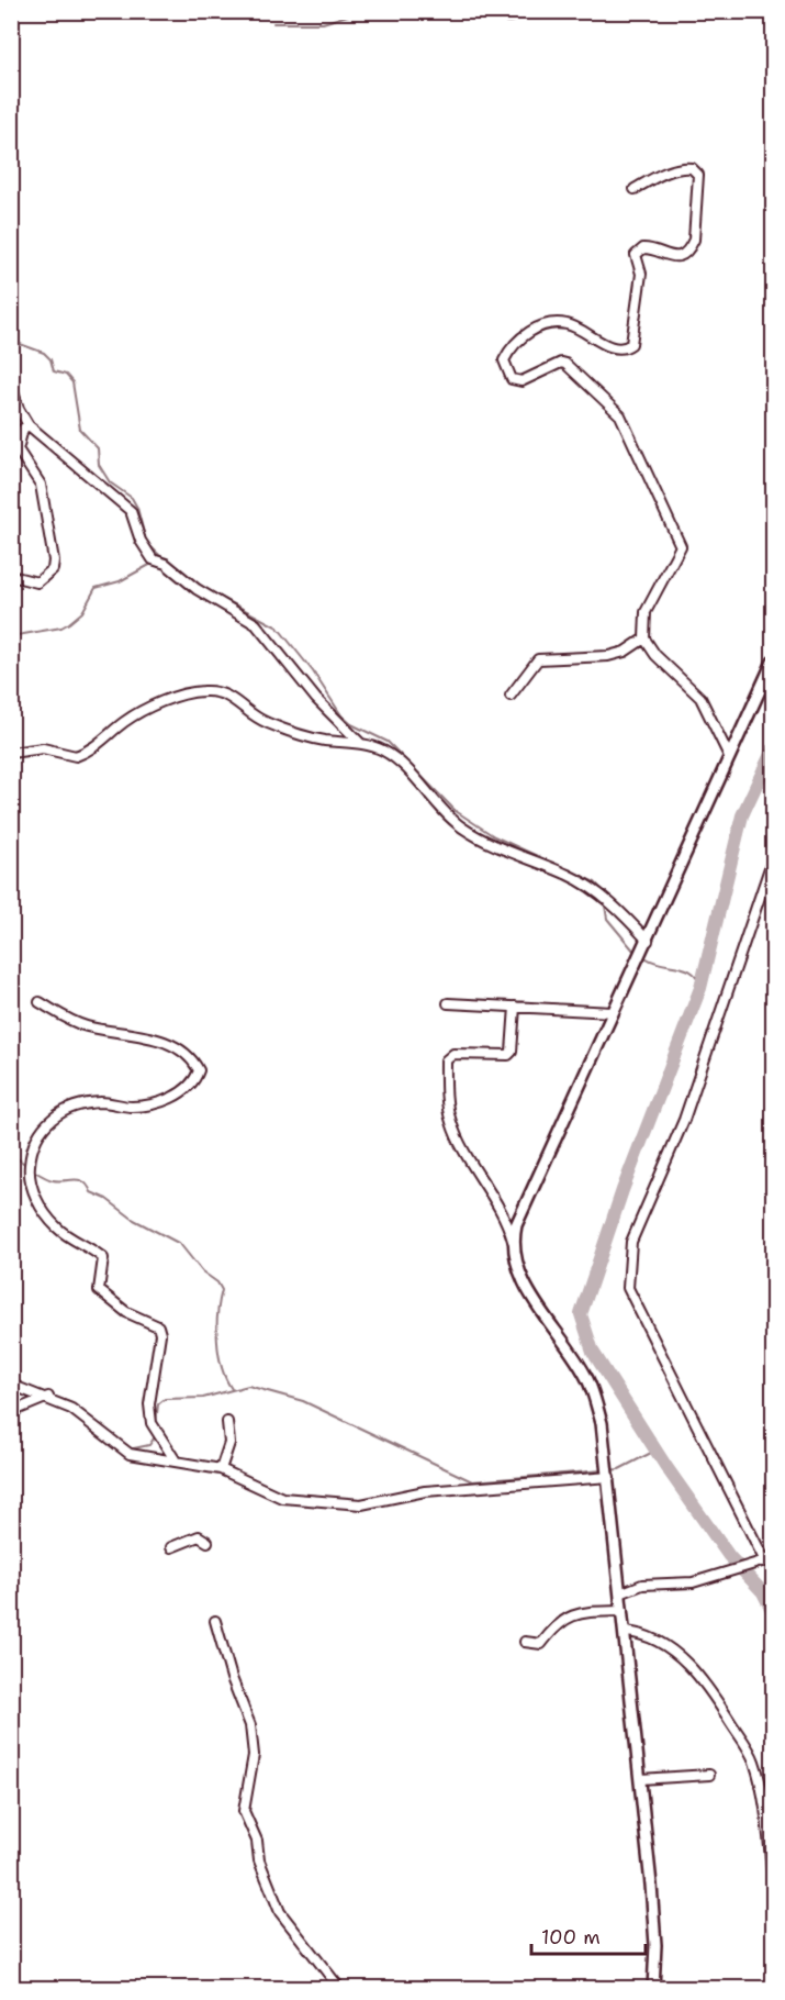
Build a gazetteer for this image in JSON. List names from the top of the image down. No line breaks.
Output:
{"scale_bar":"100 m"}
